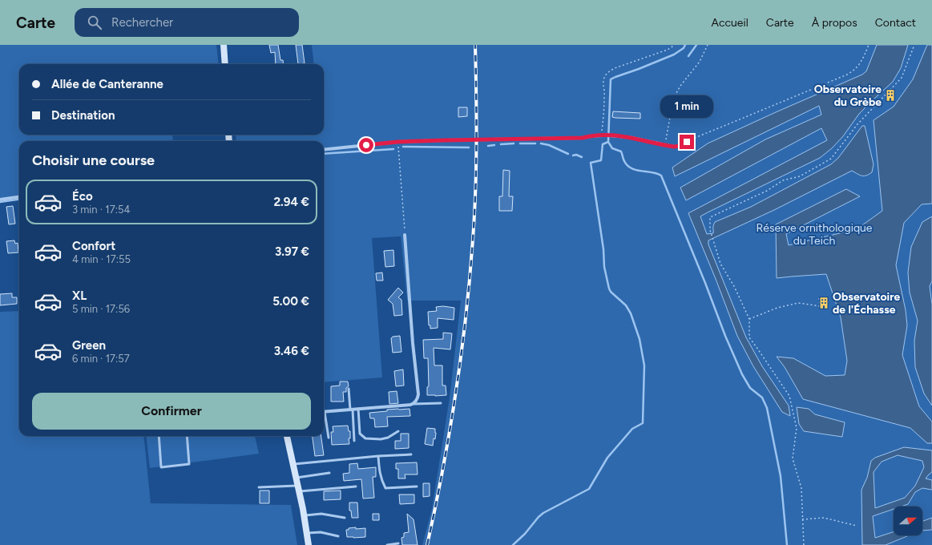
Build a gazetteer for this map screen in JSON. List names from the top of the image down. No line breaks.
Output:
{"parks":["Réserve ornithologique du Teich"],"places":{"building":["Observatoire du Grèbe","Observatoire de l'Échasse"]},"north":"right","page":{"header":"Carte","search":"Rechercher","nav":["Accueil","Carte","À propos","Contact"],"banner":["Allée de Canteranne","Destination"],"bubble":"1 min","heading":"Choisir une course","list":[{"name":"Éco","note":"3 min · 17:54","value":"2.94 €"},{"name":"Confort","note":"4 min · 17:55","value":"3.97 €"},{"name":"XL","note":"5 min · 17:56","value":"5.00 €"},{"name":"Green","note":"6 min · 17:57","value":"3.46 €"}],"buttons":"Confirmer"}}
